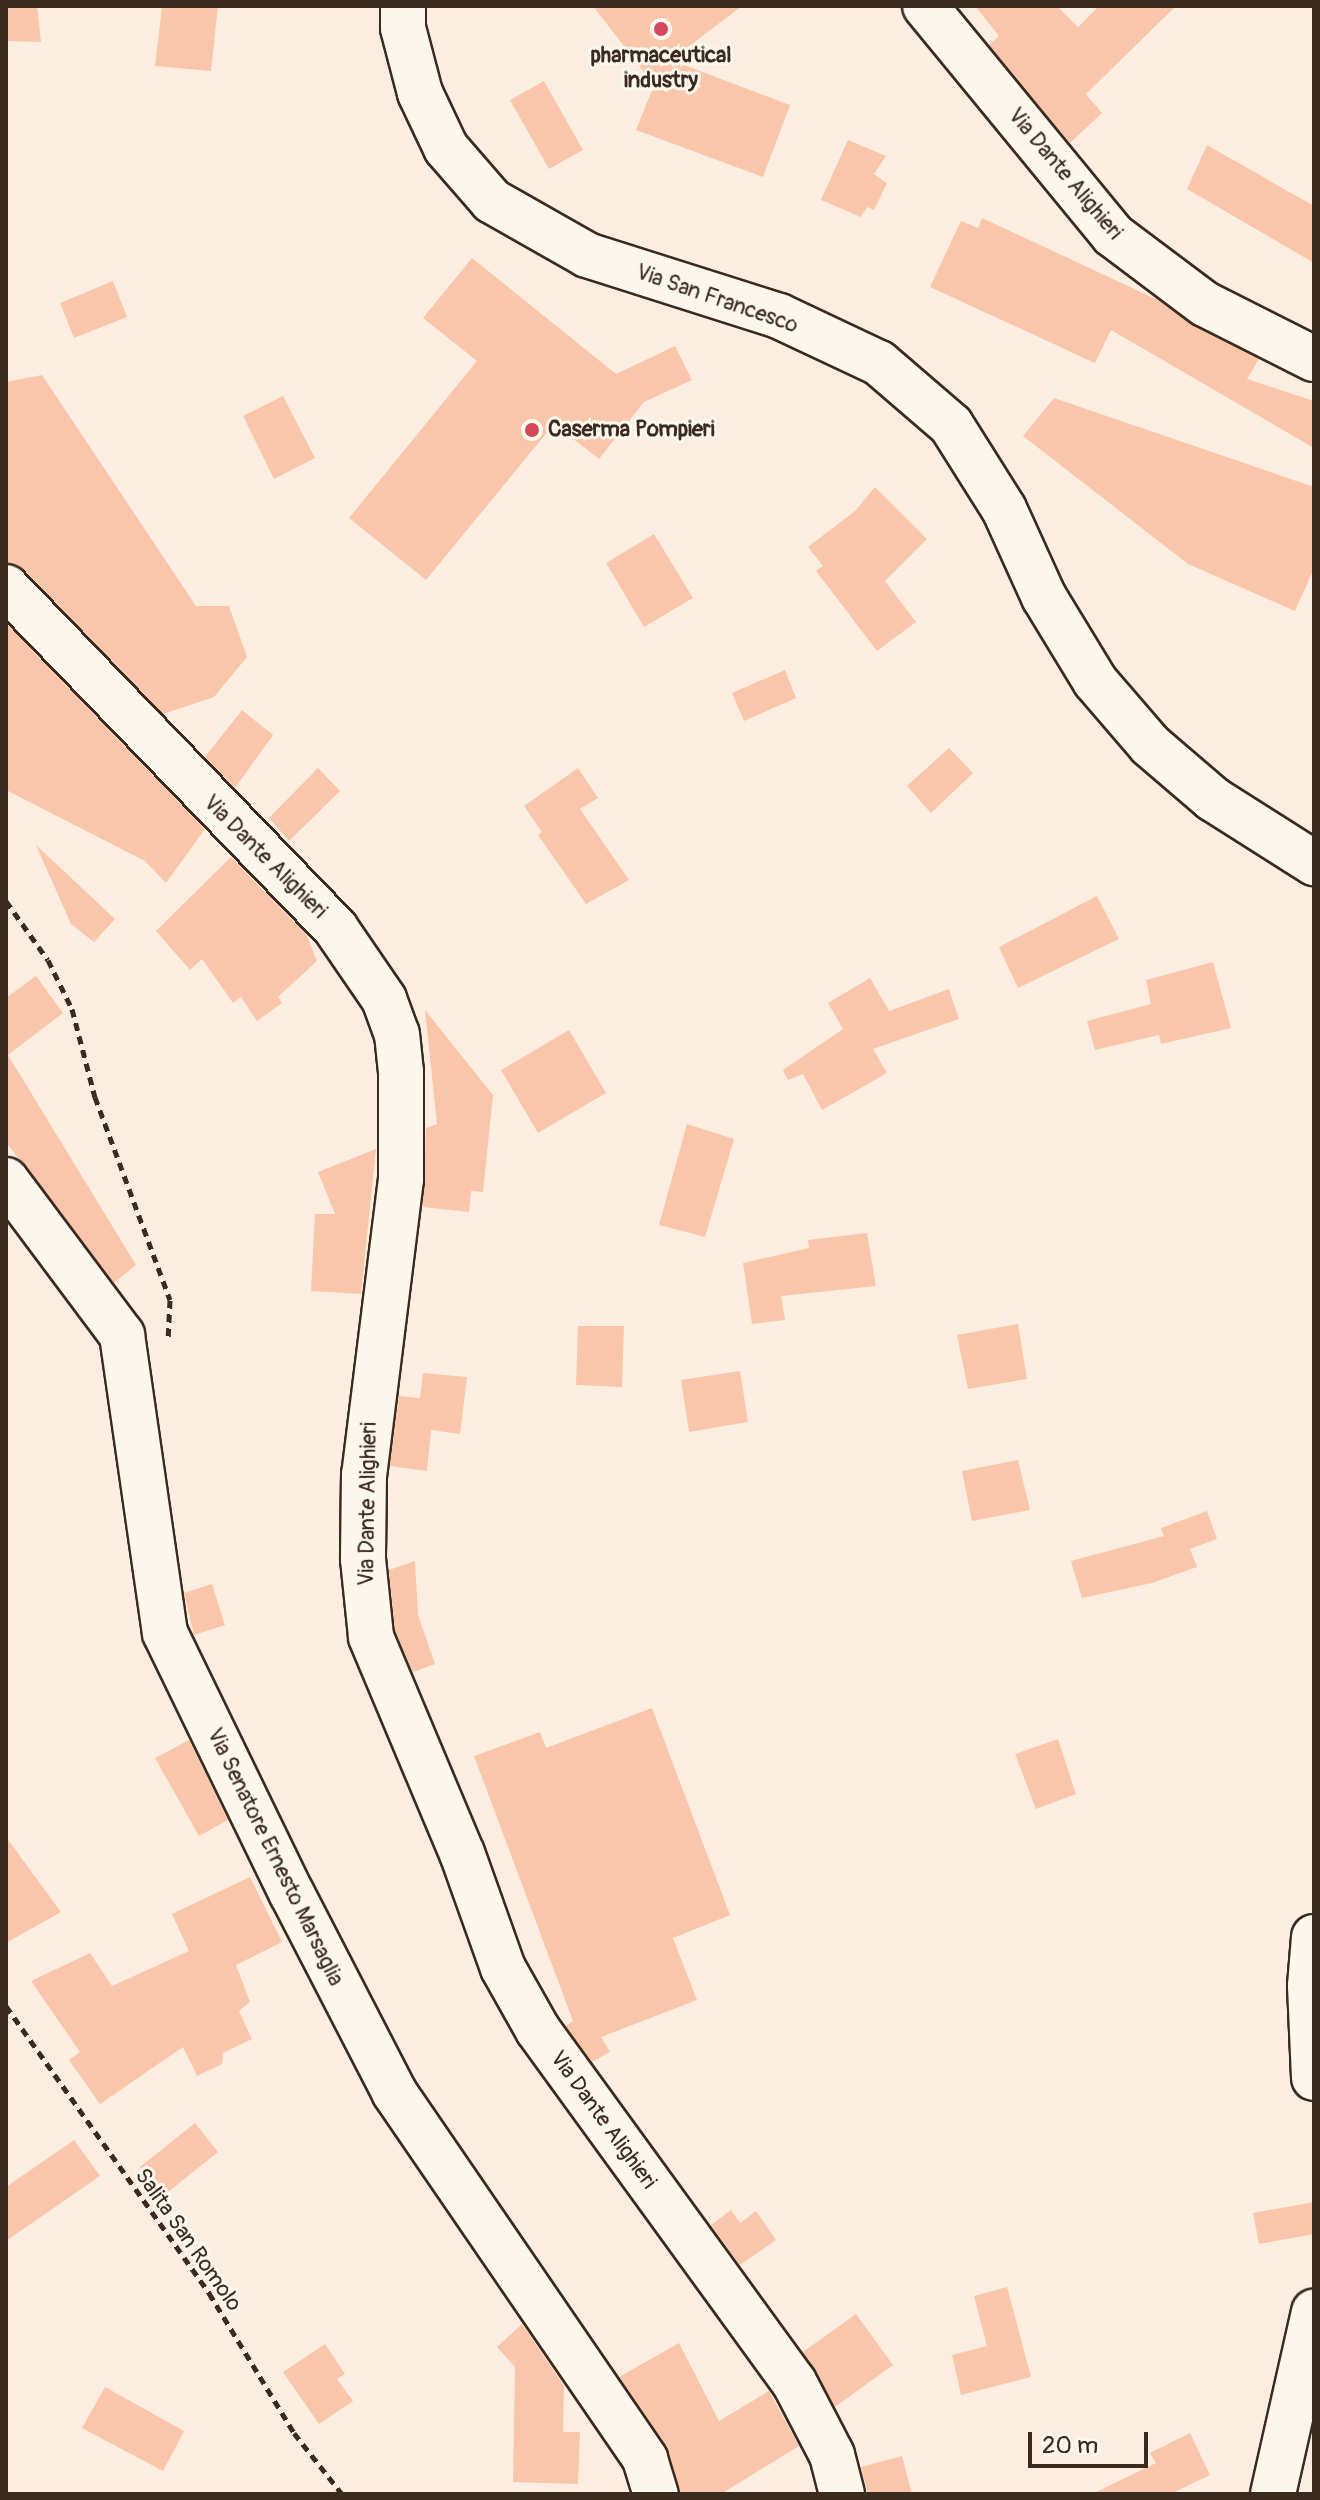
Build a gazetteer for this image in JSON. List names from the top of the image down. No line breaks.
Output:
{"streets":{"street":["Via Dante Alighieri","Via San Francesco","Via Senatore Ernesto Marsaglia"],"path":["Salita San Romolo"]},"places":["pharmaceutical industry","Caserma Pompieri"],"scale_bar":"20 m"}
